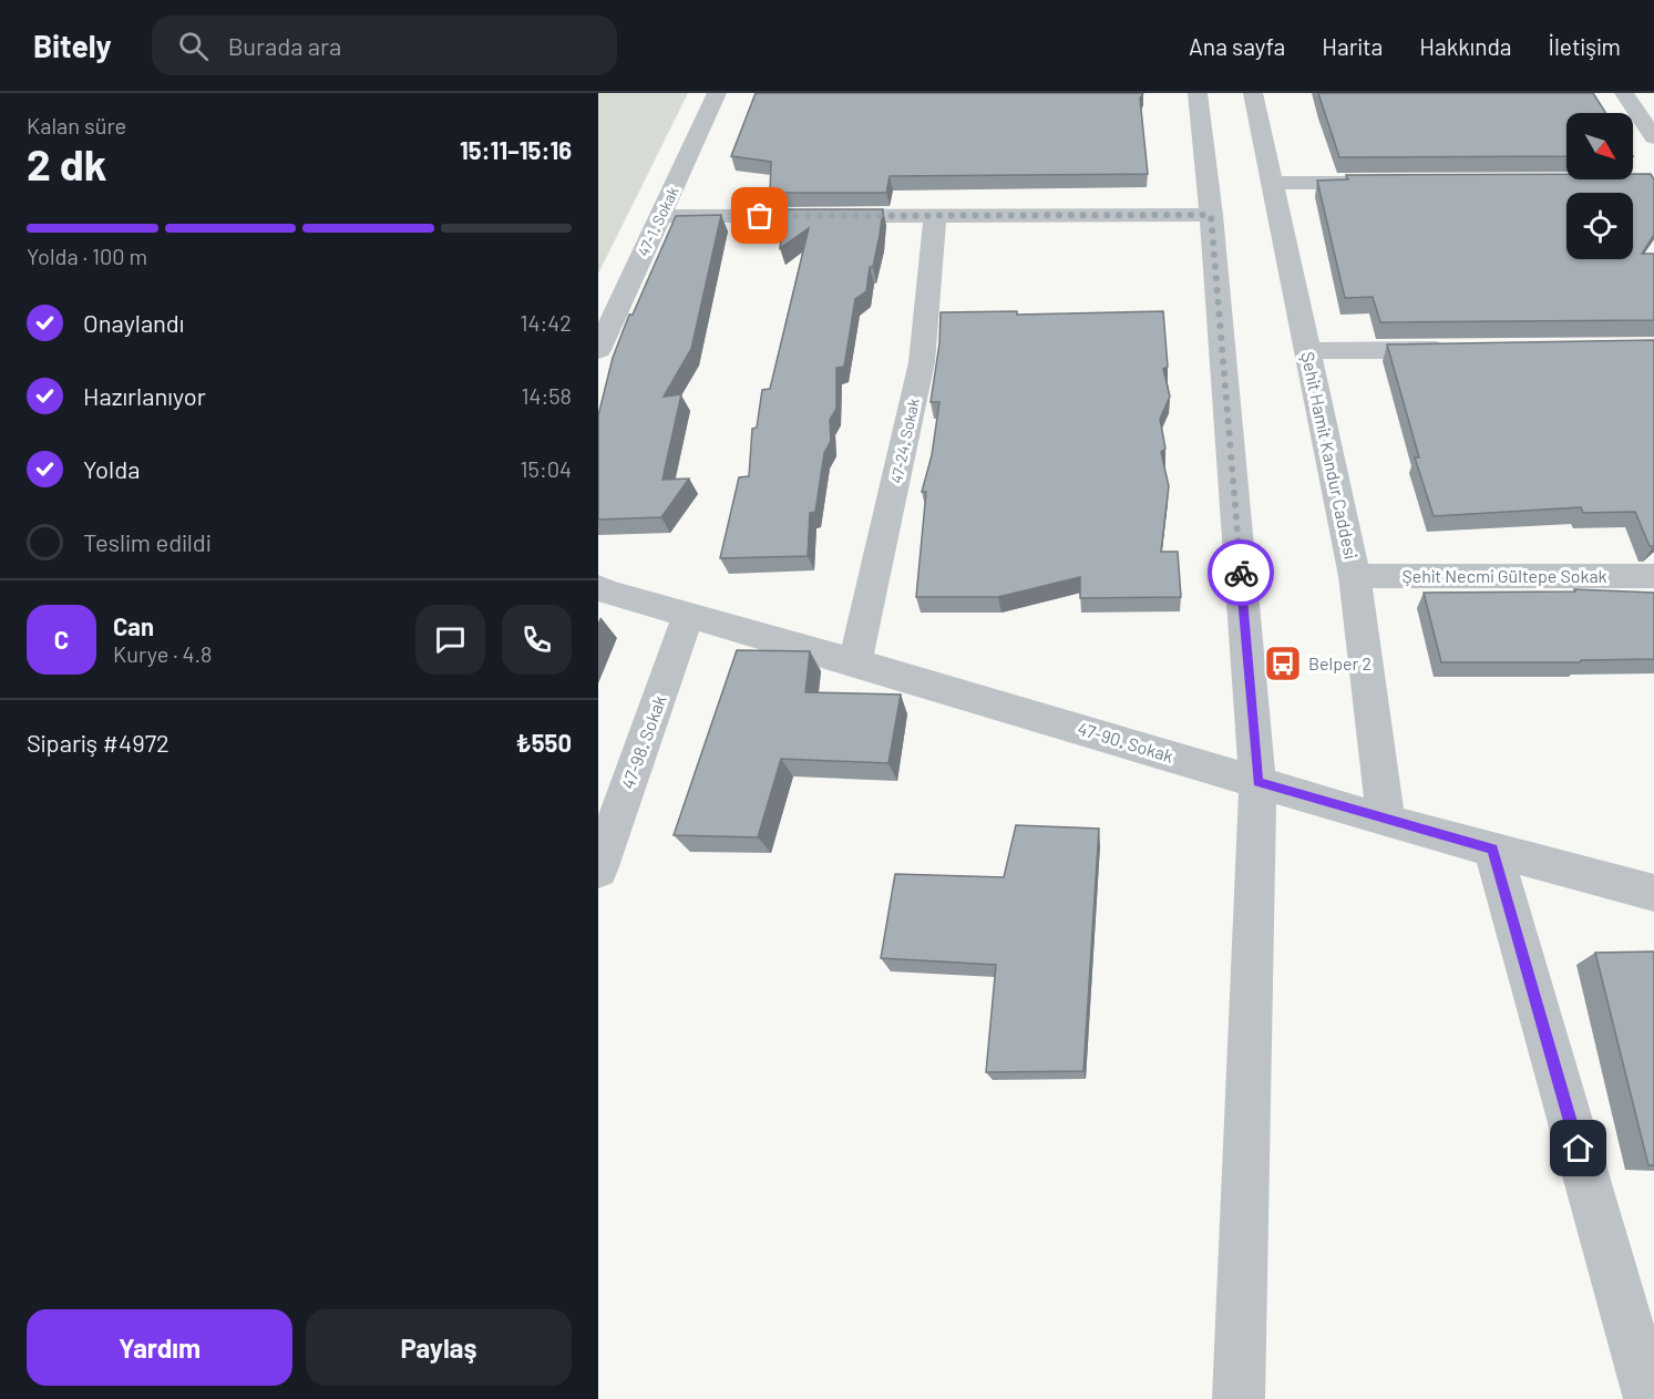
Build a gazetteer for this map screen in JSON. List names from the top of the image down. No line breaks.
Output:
{"streets":{"street":["47-1. Sokak","47-24. Sokak","Şehit Hamit Kandur Caddesi","Şehit Necmi Gültepe Sokak","47-98. Sokak","47-90. Sokak"]},"crossings":[["47-24. Sokak","47-90. Sokak"],["Şehit Hamit Kandur Caddesi","Şehit Necmi Gültepe Sokak"],["Şehit Hamit Kandur Caddesi","47-90. Sokak"],["47-98. Sokak","47-90. Sokak"]],"places":{"bus stop":["Belper 2"]},"north":"bottom right","page":{"header":"Bitely","search":"Burada ara","nav":["Ana sayfa","Harita","Hakkında","İletişim"],"heading":["2 dk","Kalan süre","15:11–15:16"],"panel":["Can","Kurye · 4.8","Sipariş #4972","₺550"],"bar":"Yolda · 100 m","list":[["Onaylandı","14:42"],["Hazırlanıyor","14:58"],["Yolda","15:04"],"Teslim edildi"],"round":"C","buttons":["Yardım","Paylaş"]}}
